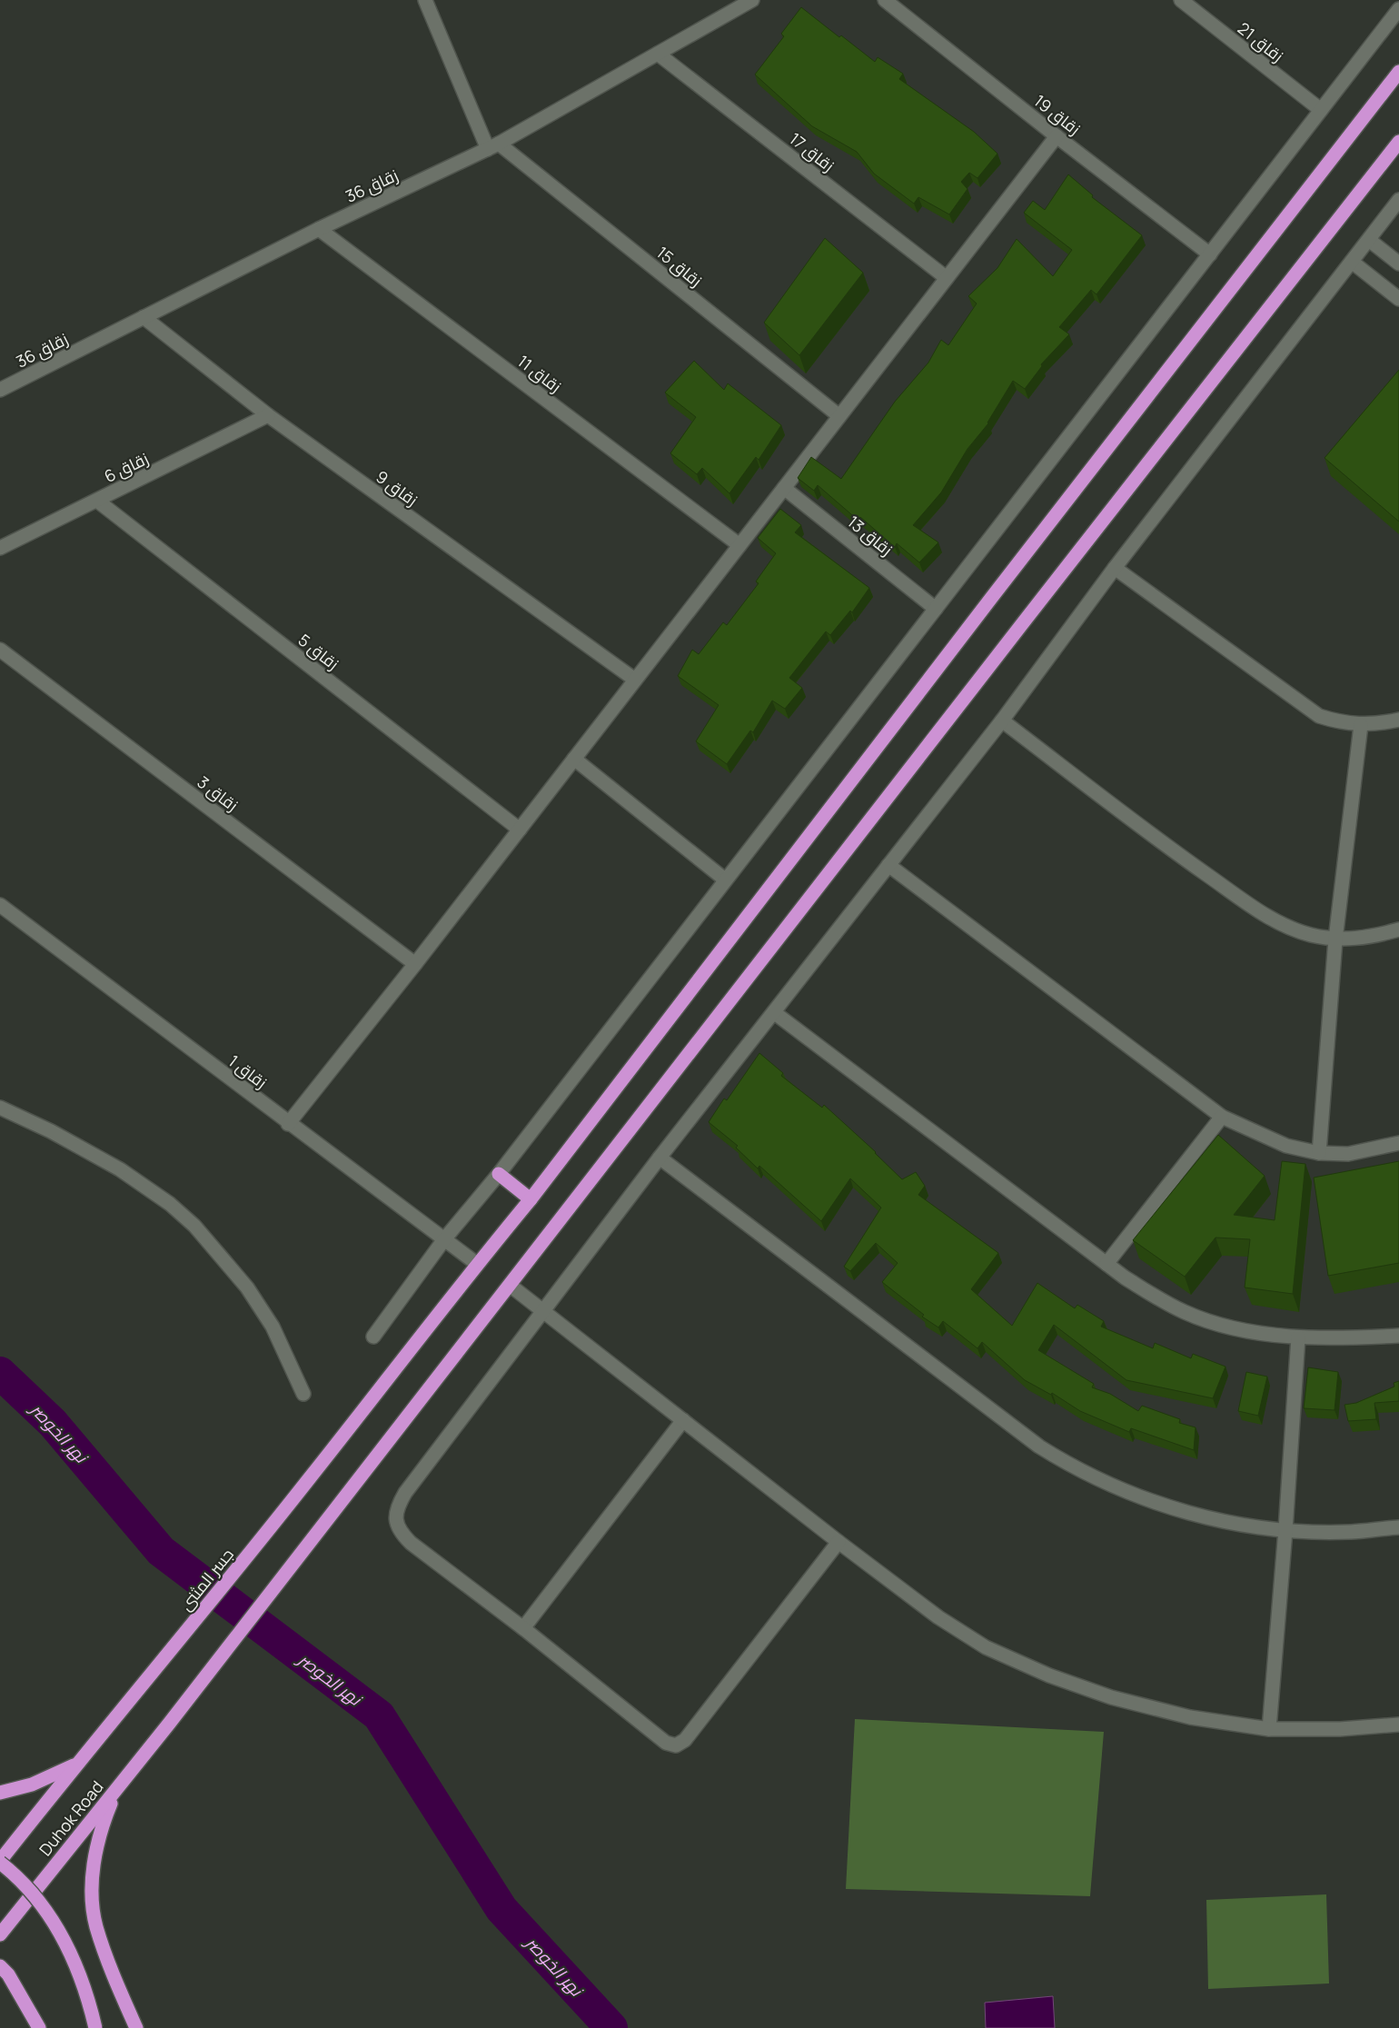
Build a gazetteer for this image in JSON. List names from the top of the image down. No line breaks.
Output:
{"streets":{"highway":["جسر المثنى","Duhok Road"],"street":["زقاق 21","زقاق 19","زقاق 17","زقاق 36","زقاق 15","زقاق 11","زقاق 6","زقاق 9","زقاق 13","زقاق 5","زقاق 3","زقاق 1"]},"crossings":[["زقاق 17","زقاق 36"],["زقاق 36","زقاق 15"],["زقاق 36","زقاق 11"],["زقاق 36","زقاق 9"],["زقاق 6","زقاق 9"],["زقاق 6","زقاق 5"],["زقاق 1","جسر المثنى"],["جسر المثنى","Duhok Road"]],"water":["نهر الخوصر"]}
